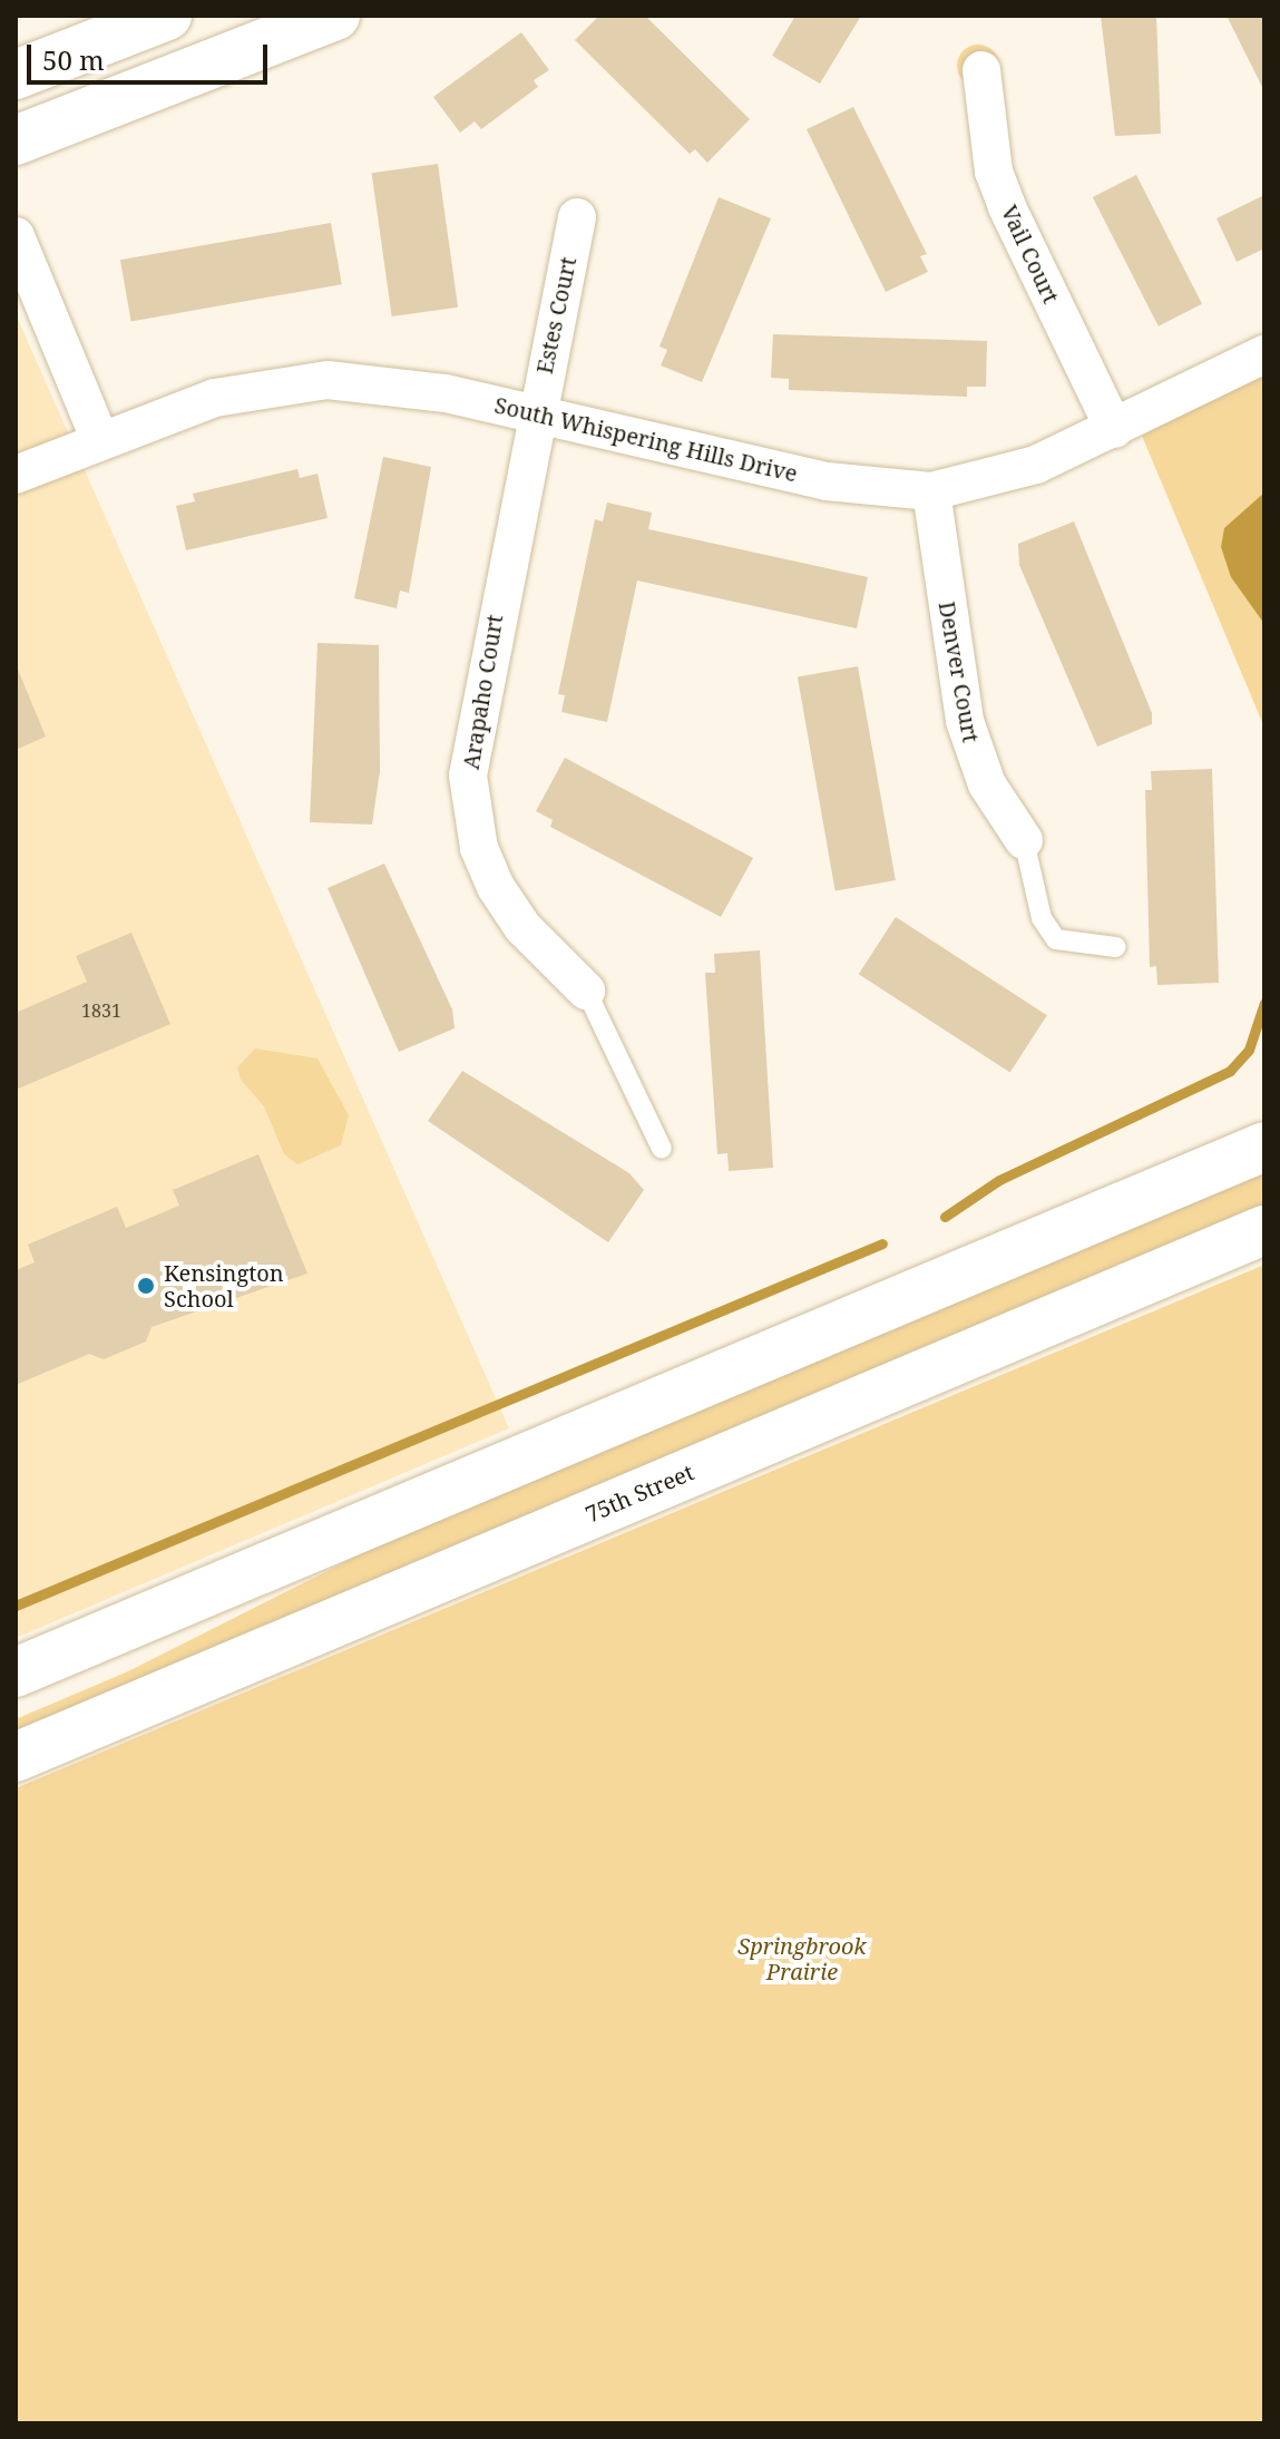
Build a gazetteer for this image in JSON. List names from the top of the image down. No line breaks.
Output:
{"streets":{"main road":["75th Street"],"street":["Vail Court","Estes Court","South Whispering Hills Drive","Denver Court","Arapaho Court"]},"crossings":[["Vail Court","South Whispering Hills Drive"],["Estes Court","South Whispering Hills Drive"],["Estes Court","Arapaho Court"],["South Whispering Hills Drive","Denver Court"],["South Whispering Hills Drive","Arapaho Court"]],"parks":["Springbrook Prairie"],"places":["Kensington School"],"house_numbers":["1831"],"scale_bar":"50 m"}
